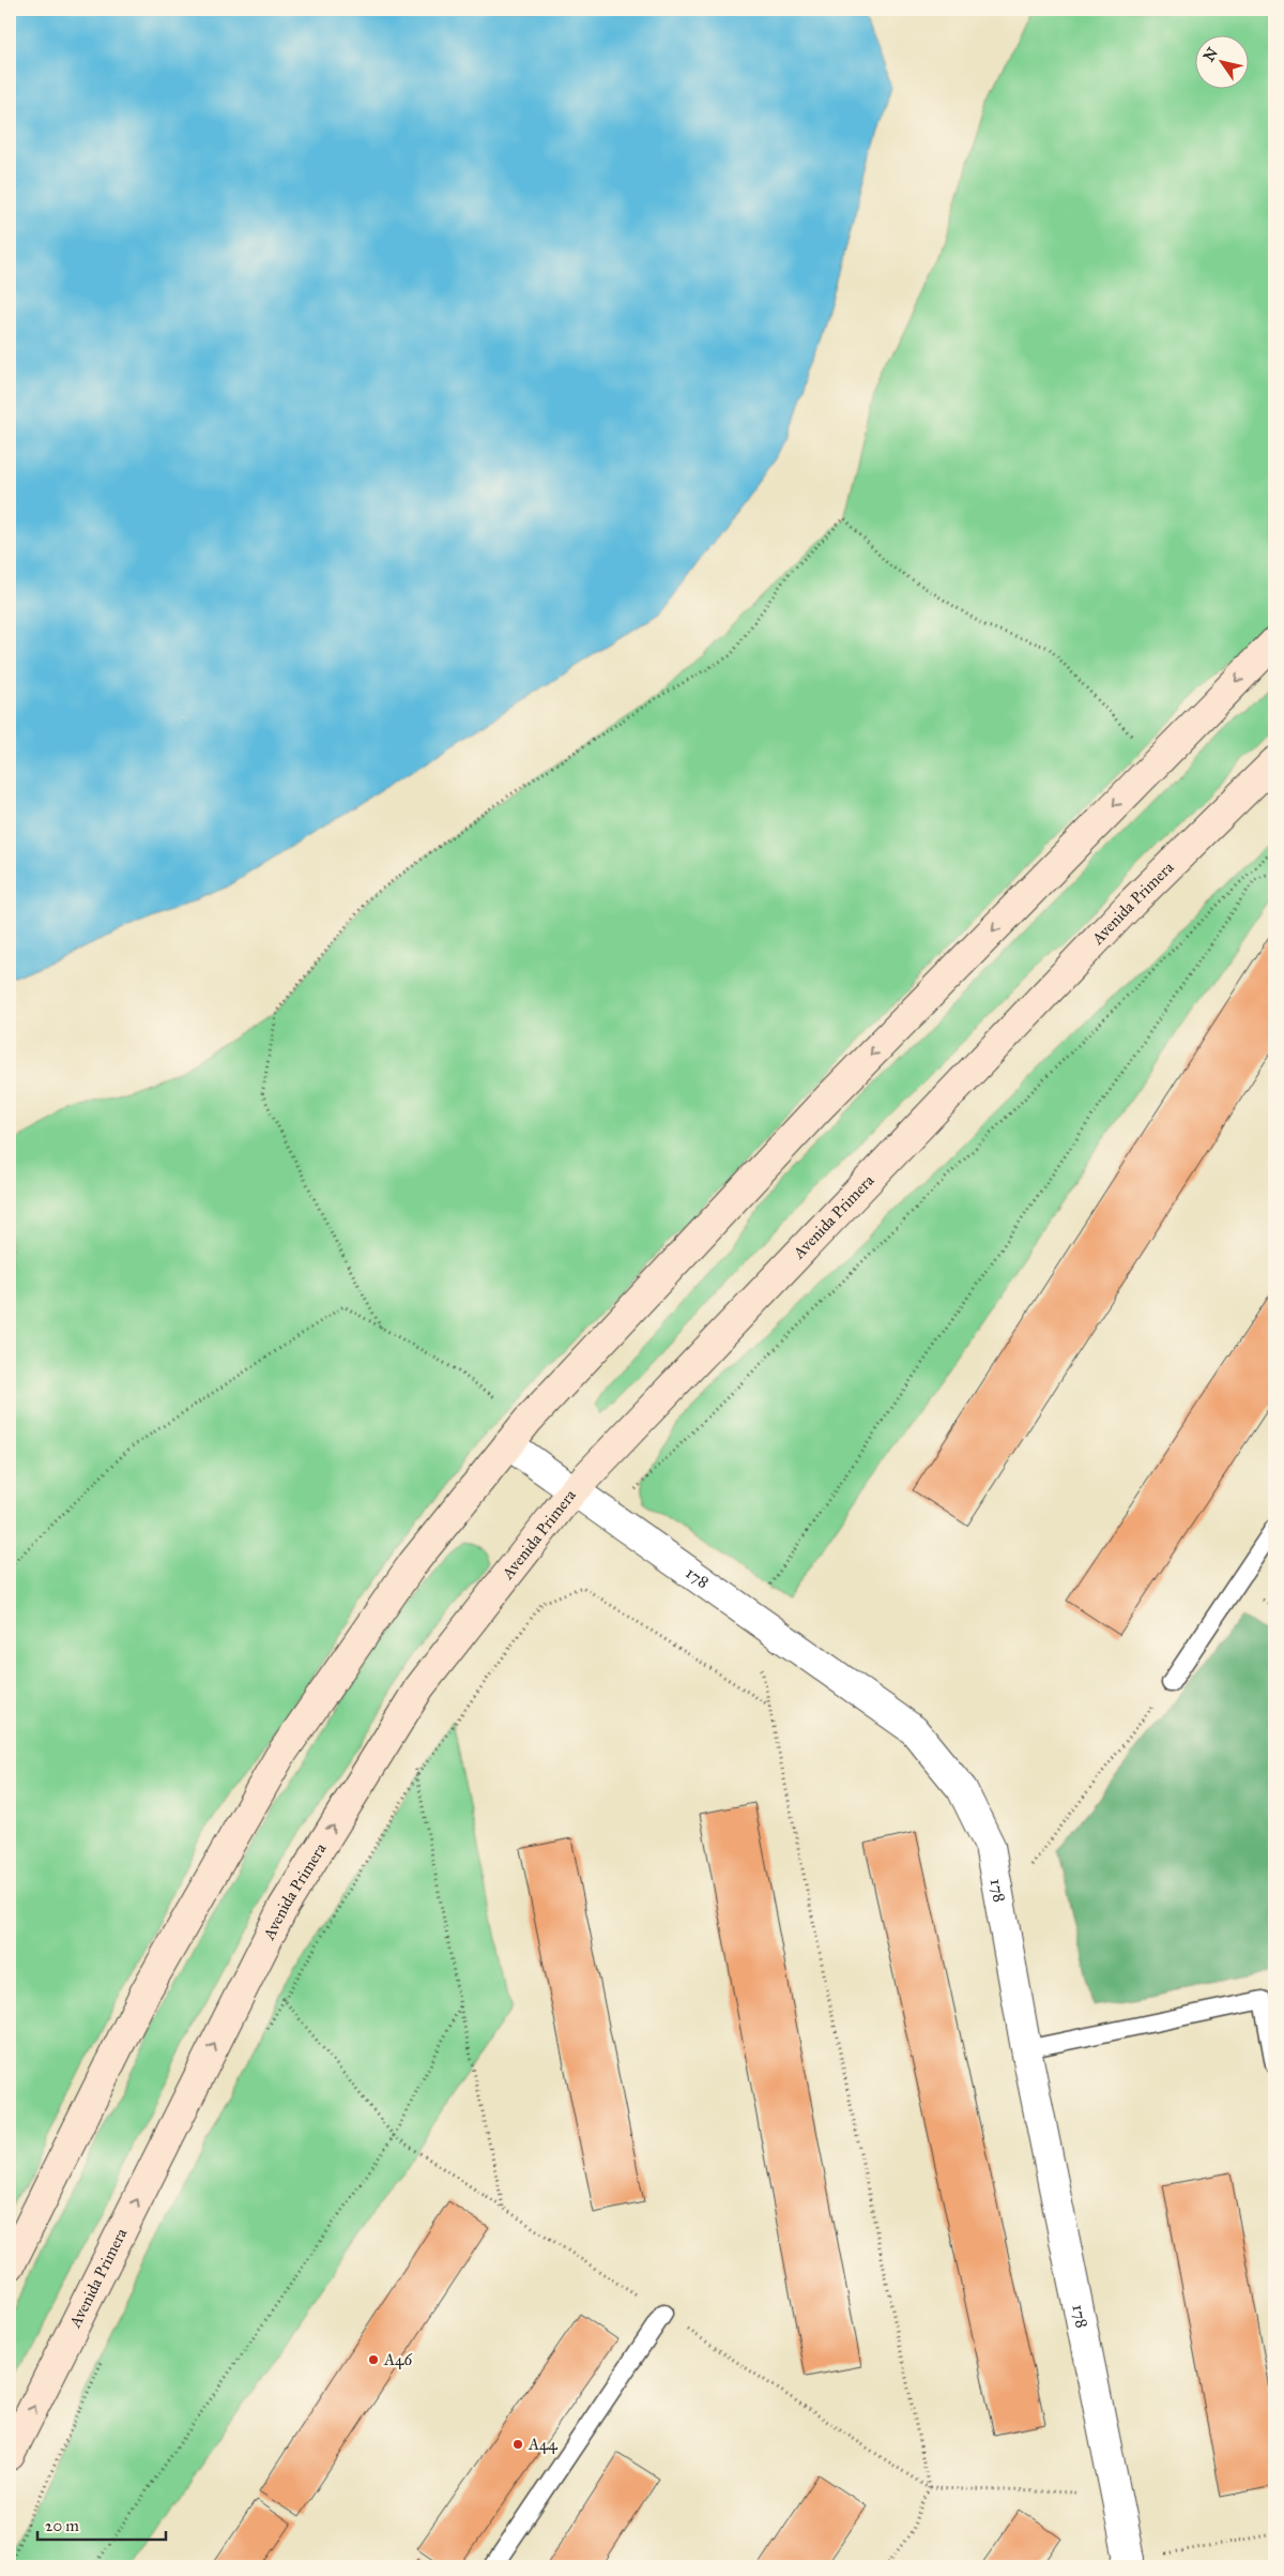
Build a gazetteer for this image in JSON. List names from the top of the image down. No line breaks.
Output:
{"streets":{"street":["Avenida Primera","178"]},"crossings":[["Avenida Primera","178"]],"places":["A46","A44"],"scale_bar":"20 m","north":"top left"}
